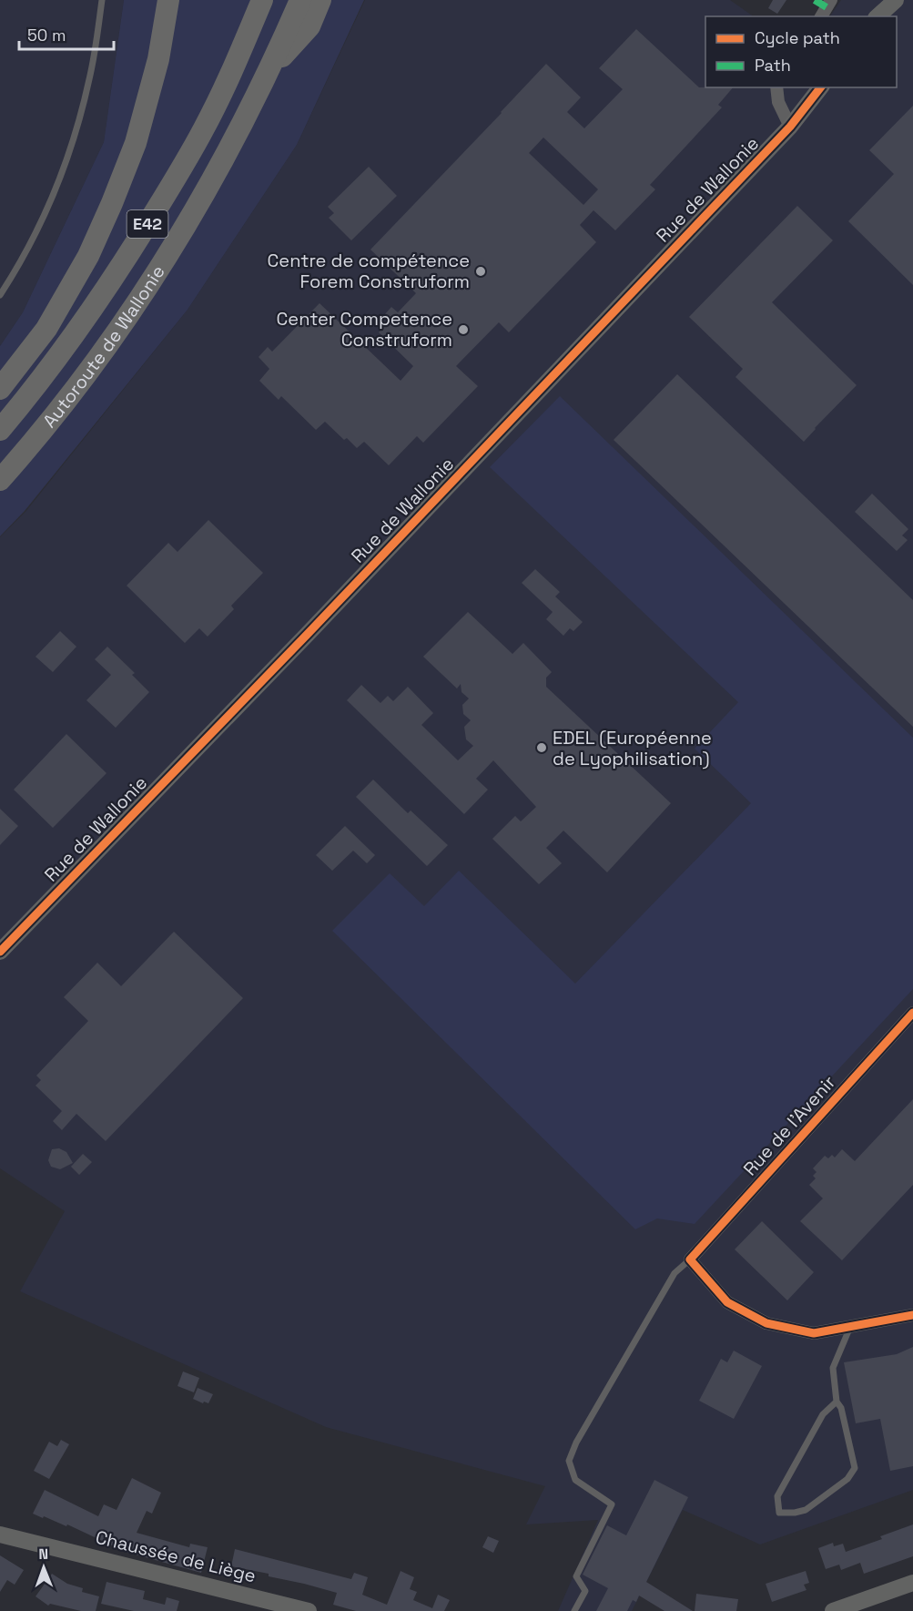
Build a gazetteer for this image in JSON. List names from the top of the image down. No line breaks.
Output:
{"streets":{"highway":["E42","Autoroute de Wallonie"],"street":["Rue de Wallonie","Rue de l'Avenir","Chaussée de Liège"]},"places":["Centre de compétence Forem Construform","Center Competence Construform","EDEL (Européenne de Lyophilisation)"],"legend":["Cycle path","Path"],"scale_bar":"50 m","north":"top"}
